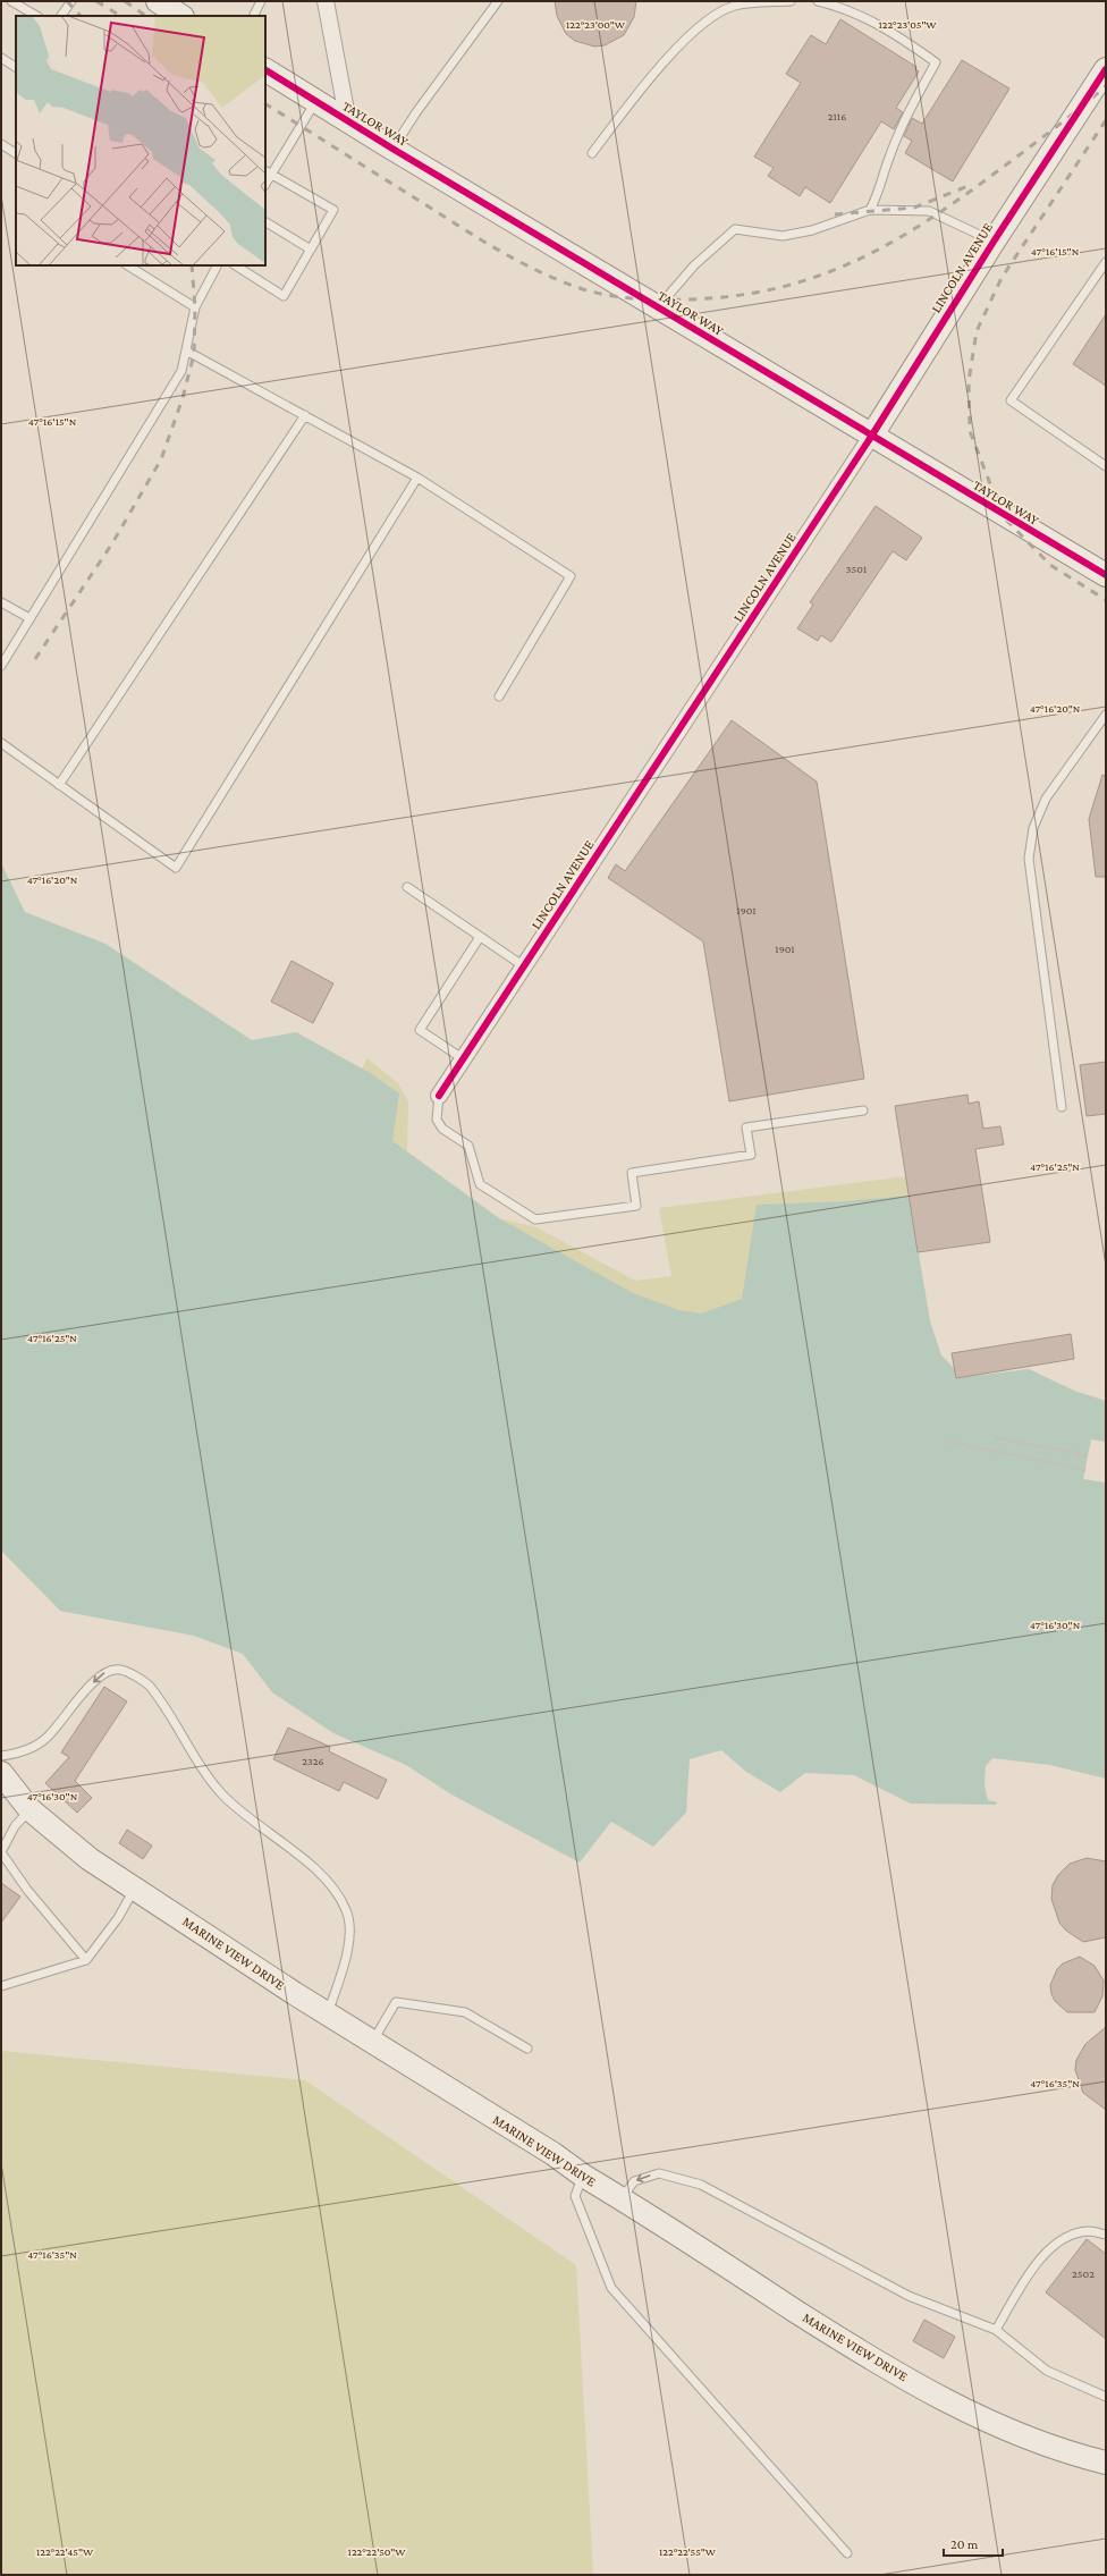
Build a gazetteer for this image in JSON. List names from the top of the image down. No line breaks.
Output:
{"streets":{"street":["TAYLOR WAY","LINCOLN AVENUE","MARINE VIEW DRIVE"]},"crossings":[["TAYLOR WAY","LINCOLN AVENUE"]],"house_numbers":["2116","3501","1901","1901","2326","2502"],"scale_bar":"20 m","coordinates":["122°23'05\"W","122°23'00\"W","47°16'15\"N","47°16'20\"N","47°16'25\"N","47°16'30\"N","47°16'35\"N","122°22'45\"W","122°22'50\"W","122°22'55\"W"]}
